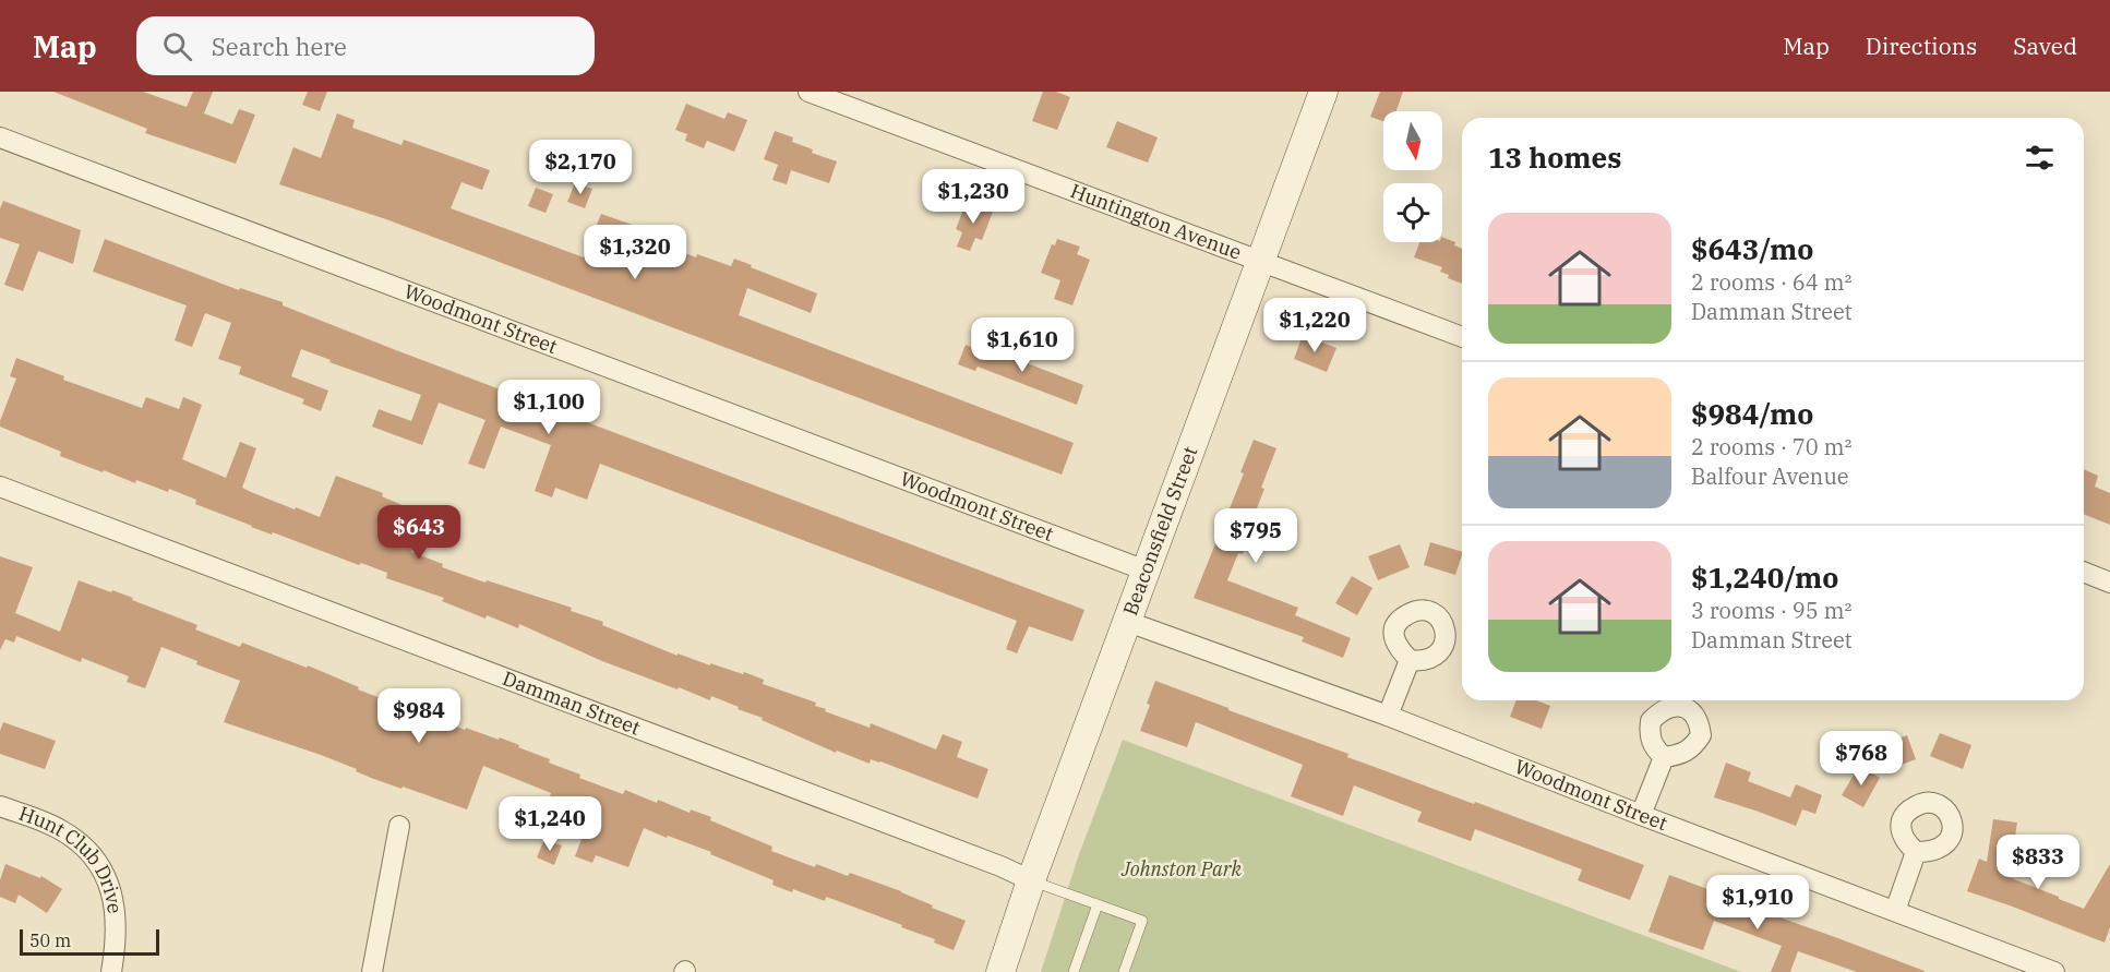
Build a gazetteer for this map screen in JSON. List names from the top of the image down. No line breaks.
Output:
{"streets":{"street":["Huntington Avenue","Woodmont Street","Beaconsfield Street","Damman Street","Hunt Club Drive"]},"crossings":[["Huntington Avenue","Beaconsfield Street"],["Woodmont Street","Beaconsfield Street"],["Beaconsfield Street","Damman Street"]],"parks":["Johnston Park"],"scale_bar":"50 m","north":"bottom","page":{"header":"Map","search":"Search here","nav":["Map","Directions","Saved"],"heading":"13 homes","price":["$2,170","$1,230","$1,320","$1,220","$1,610","$1,100","$643","$795","$984","$768","$1,240","$833","$1,910"],"list":[{"name":"$643/mo","note":"2 rooms · 64 m² · Damman Street"},{"name":"$984/mo","note":"2 rooms · 70 m² · Balfour Avenue"},{"name":"$1,240/mo","note":"3 rooms · 95 m² · Damman Street"}],"scale":"50 m"}}
